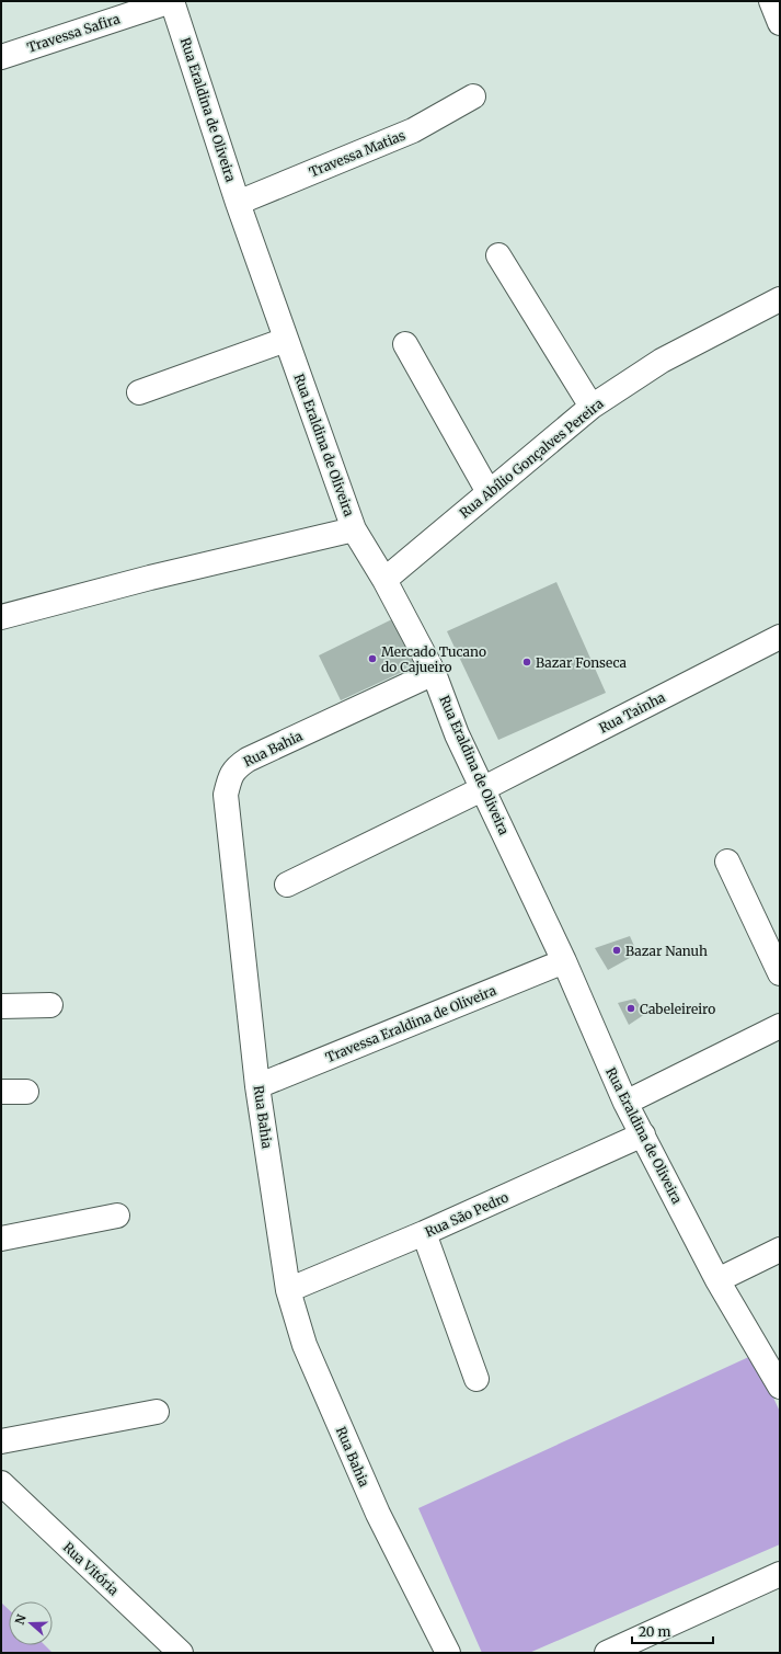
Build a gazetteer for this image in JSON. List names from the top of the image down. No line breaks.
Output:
{"streets":{"street":["Travessa Safira","Rua Eraldina de Oliveira","Travessa Matias","Rua Abílio Gonçalves Pereira","Rua Tainha","Rua Bahia","Travessa Eraldina de Oliveira","Rua São Pedro","Rua Vitória"]},"crossings":[["Travessa Safira","Rua Eraldina de Oliveira"],["Rua Eraldina de Oliveira","Travessa Matias"],["Rua Eraldina de Oliveira","Rua Abílio Gonçalves Pereira"],["Rua Eraldina de Oliveira","Rua Tainha"],["Rua Eraldina de Oliveira","Rua Bahia"],["Rua Eraldina de Oliveira","Travessa Eraldina de Oliveira"],["Rua Eraldina de Oliveira","Rua São Pedro"],["Rua Bahia","Travessa Eraldina de Oliveira"],["Rua Bahia","Rua São Pedro"]],"places":["Mercado Tucano do Cajueiro","Bazar Fonseca","Bazar Nanuh","Cabeleireiro"],"scale_bar":"20 m","north":"left"}
